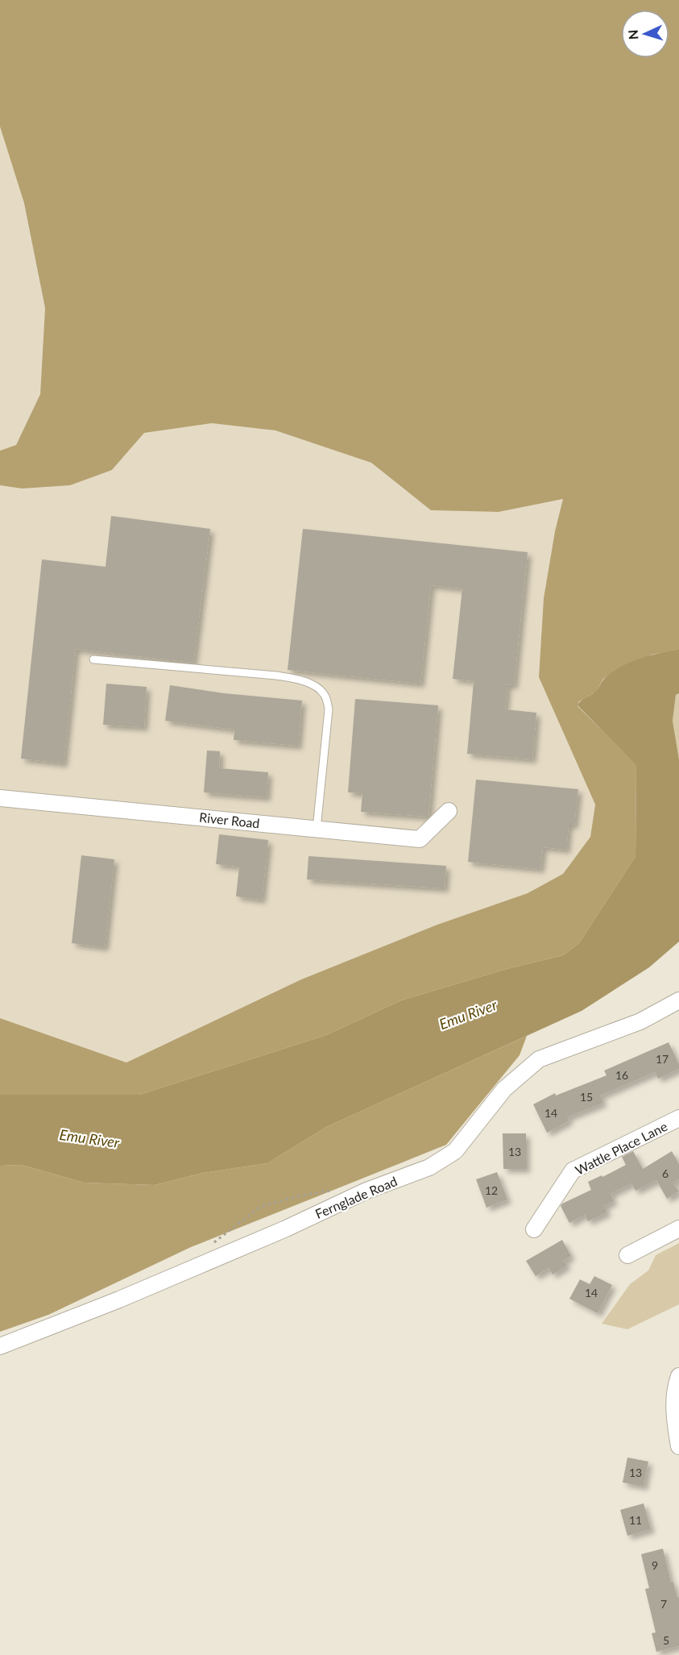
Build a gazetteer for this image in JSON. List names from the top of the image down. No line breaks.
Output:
{"streets":{"street":["River Road","Wattle Place Lane","Fernglade Road"]},"water":["Emu River"],"house_numbers":["17","16","15","14","13","6","12","14","13","11","9","7","5"],"north":"left"}
